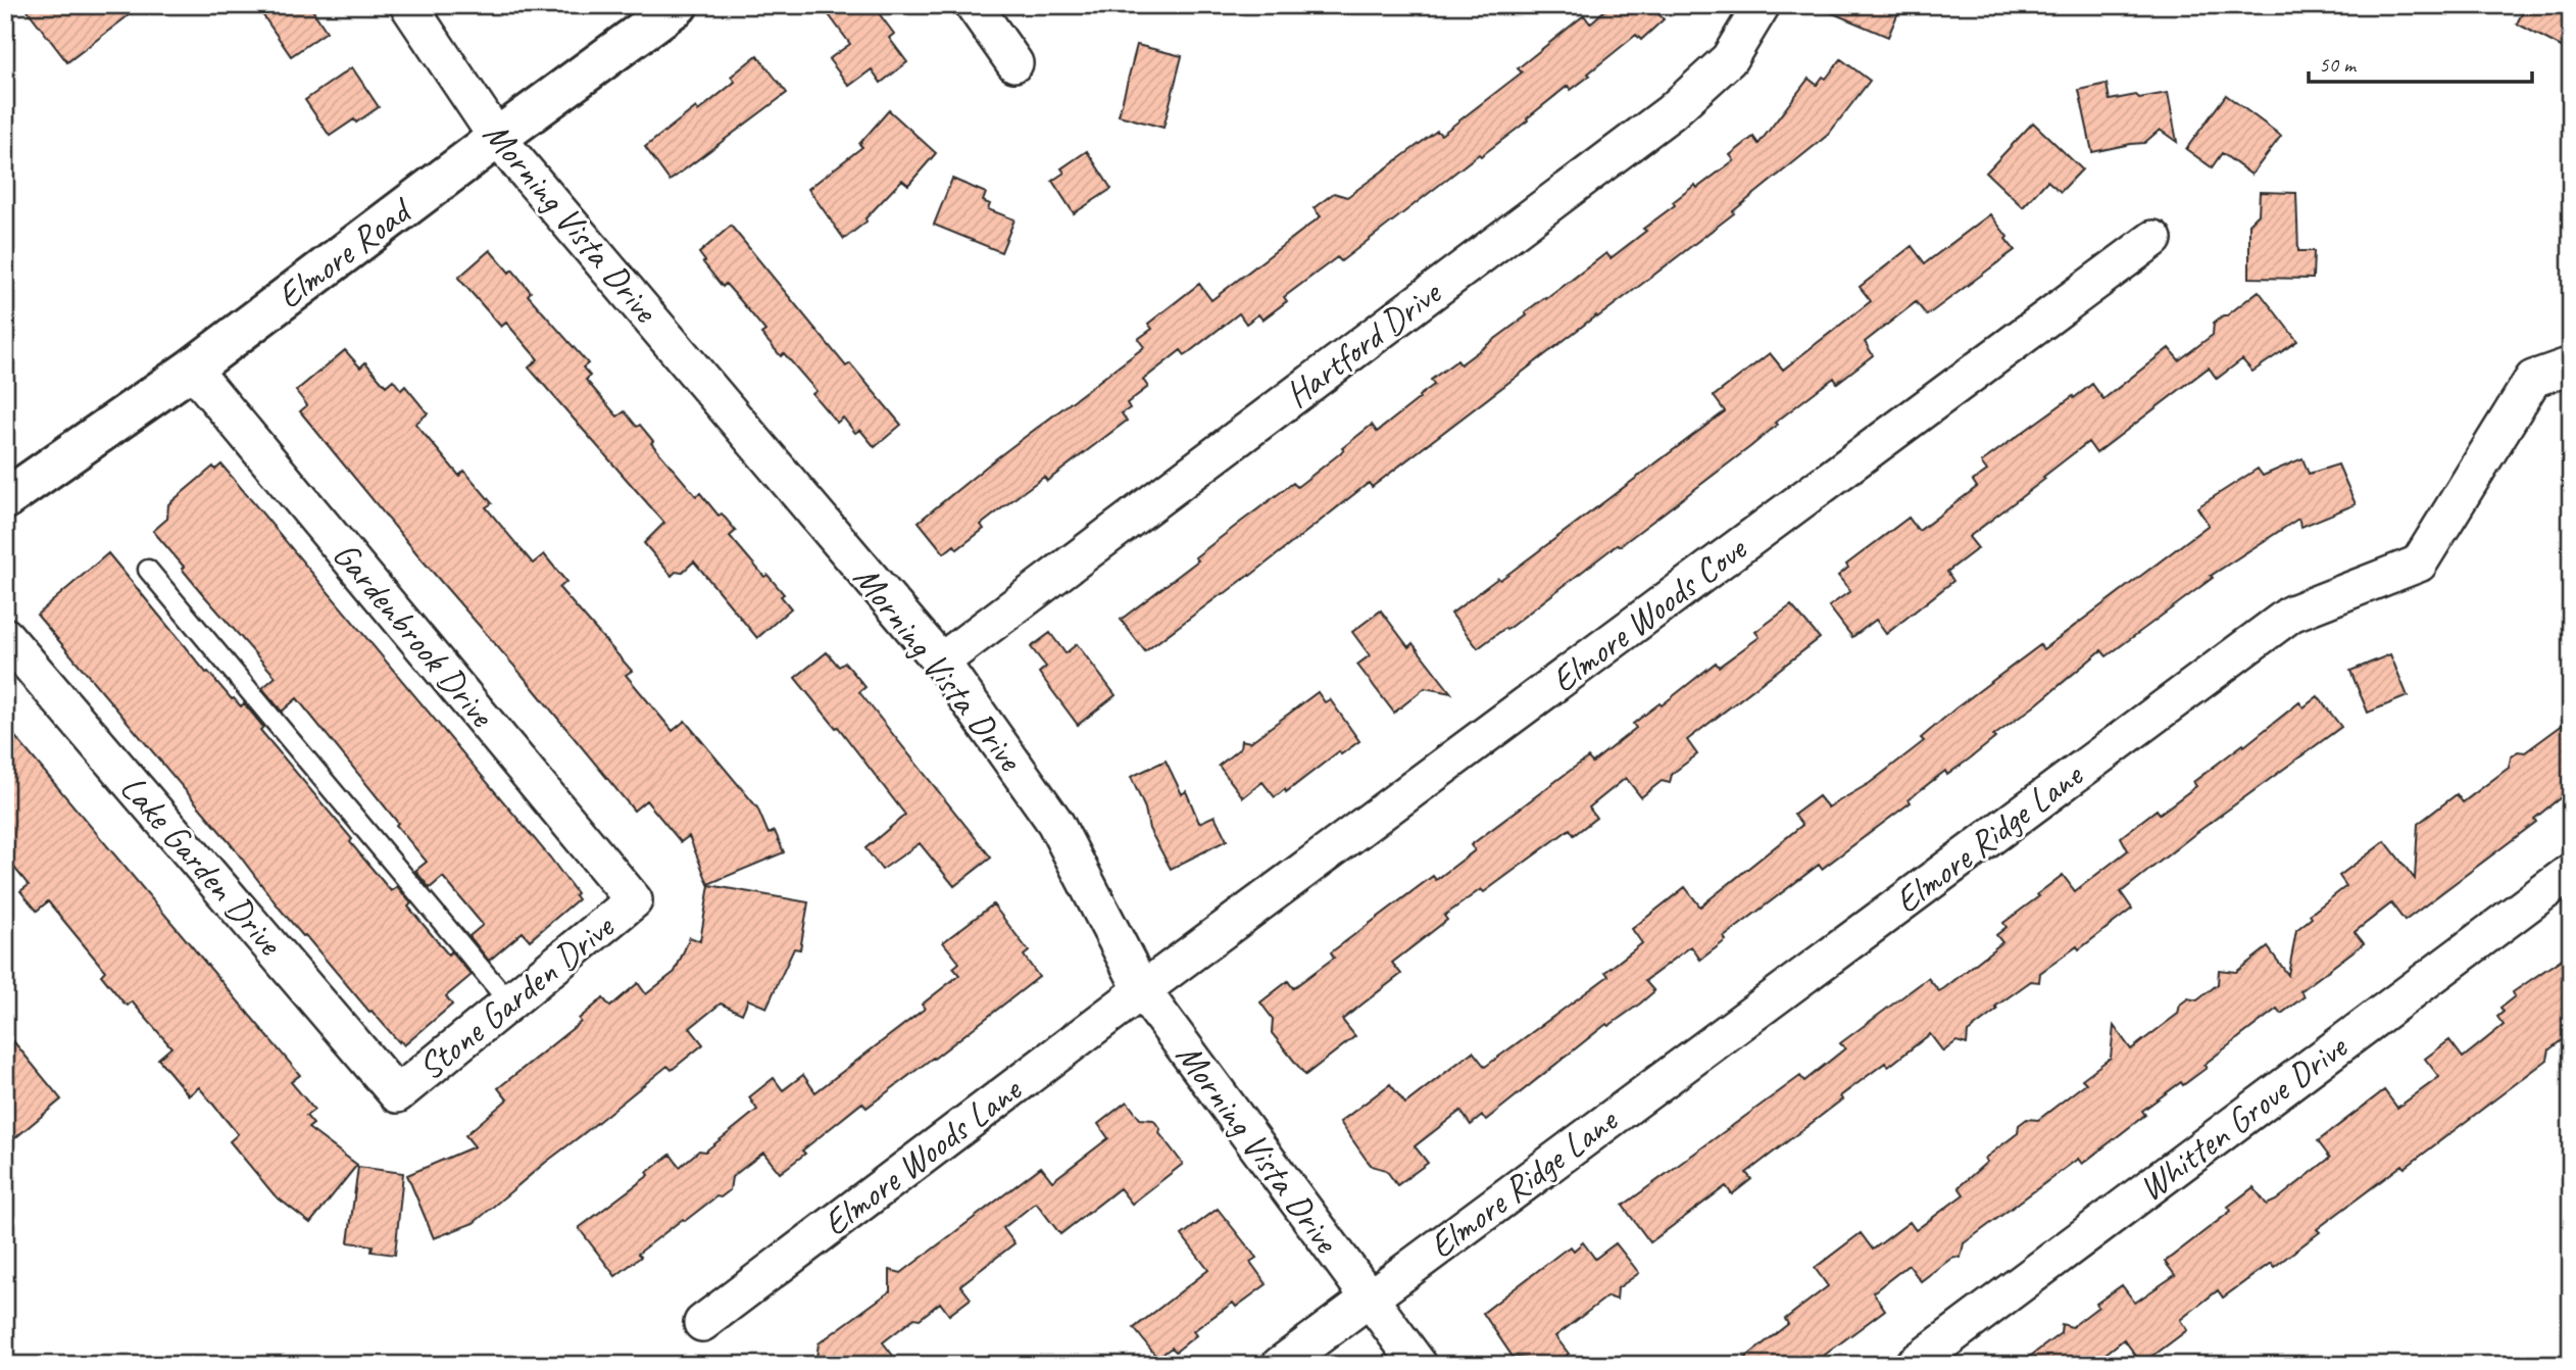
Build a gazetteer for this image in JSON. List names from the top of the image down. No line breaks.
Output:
{"streets":{"street":["Morning Vista Drive","Elmore Road","Hartford Drive","Elmore Woods Cove","Gardenbrook Drive","Elmore Ridge Lane","Lake Garden Drive","Stone Garden Drive","Whitten Grove Drive","Elmore Woods Lane"]},"crossings":[["Morning Vista Drive","Elmore Road"],["Morning Vista Drive","Hartford Drive"],["Morning Vista Drive","Elmore Woods Cove"],["Morning Vista Drive","Elmore Ridge Lane"],["Morning Vista Drive","Elmore Woods Lane"],["Elmore Road","Gardenbrook Drive"],["Elmore Woods Cove","Elmore Woods Lane"],["Gardenbrook Drive","Stone Garden Drive"],["Lake Garden Drive","Stone Garden Drive"]],"scale_bar":"50 m"}
